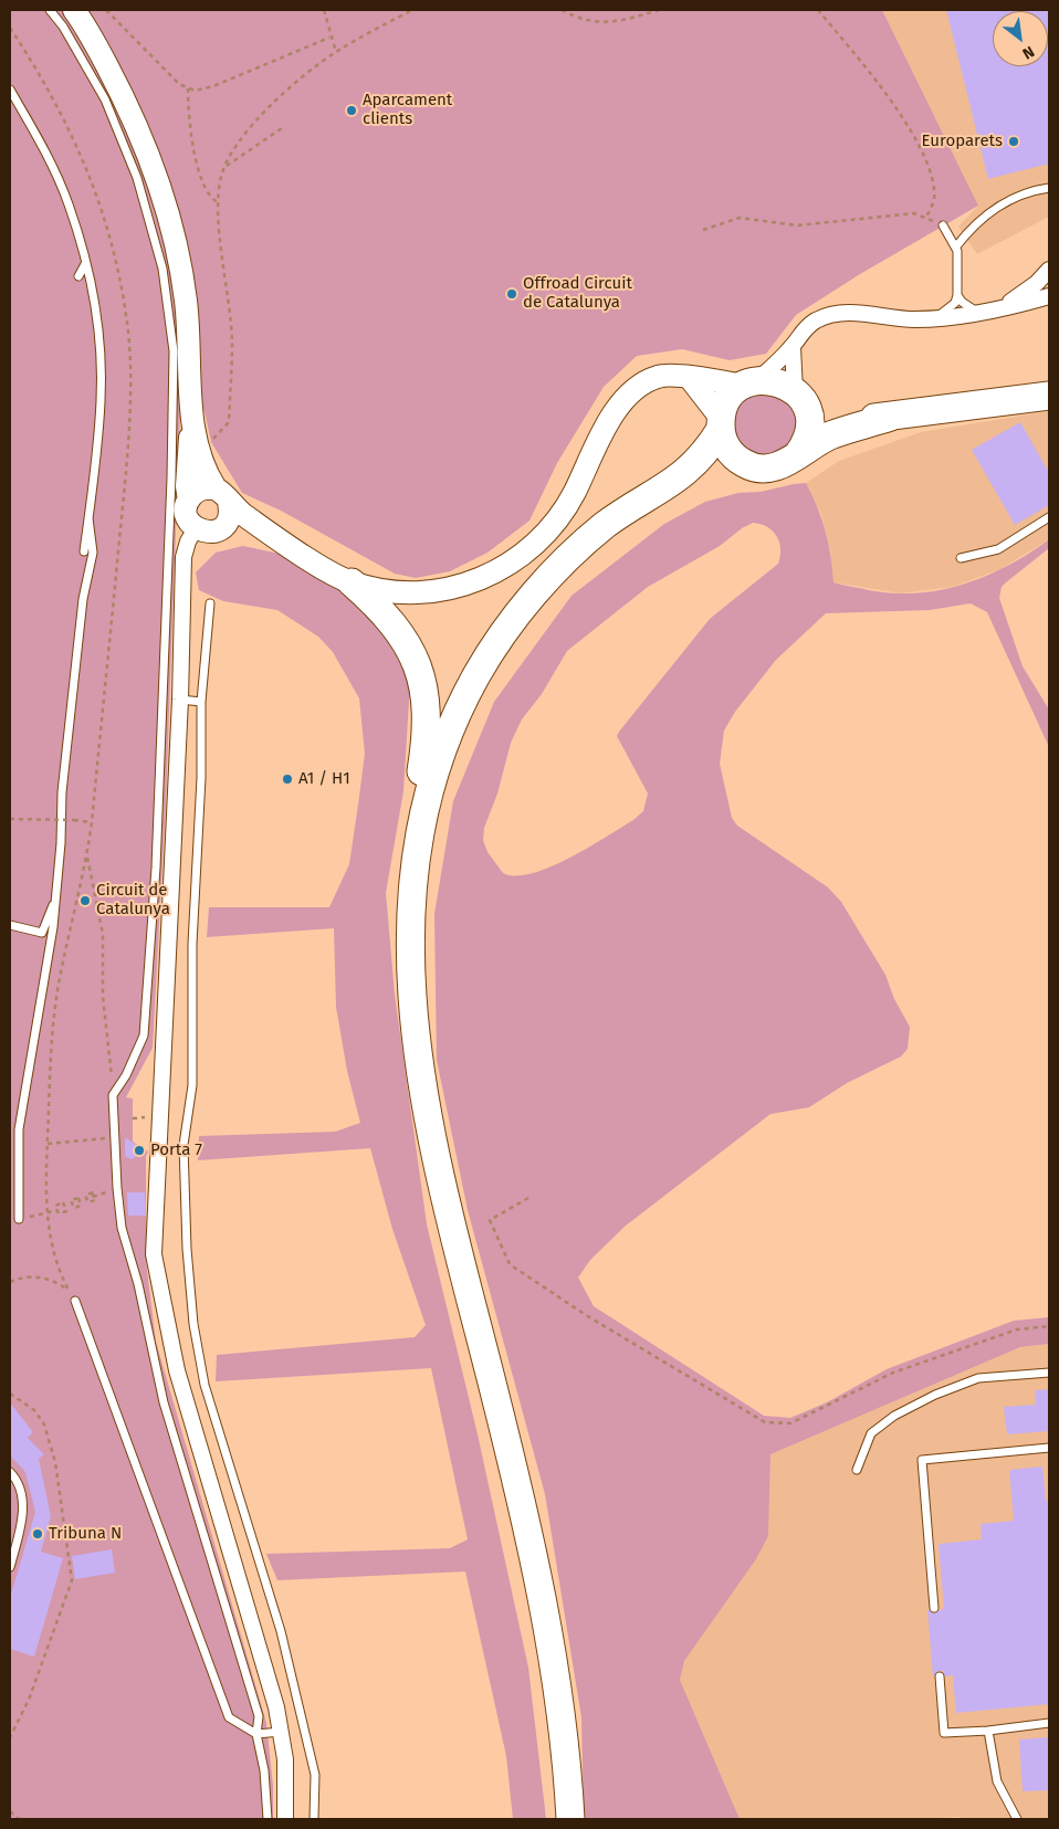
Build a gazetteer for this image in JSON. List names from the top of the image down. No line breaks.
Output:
{"places":["Aparcament clients","Europarets","Offroad Circuit de Catalunya","A1 / H1","Circuit de Catalunya","Porta 7","Tribuna N"],"north":"bottom right"}
